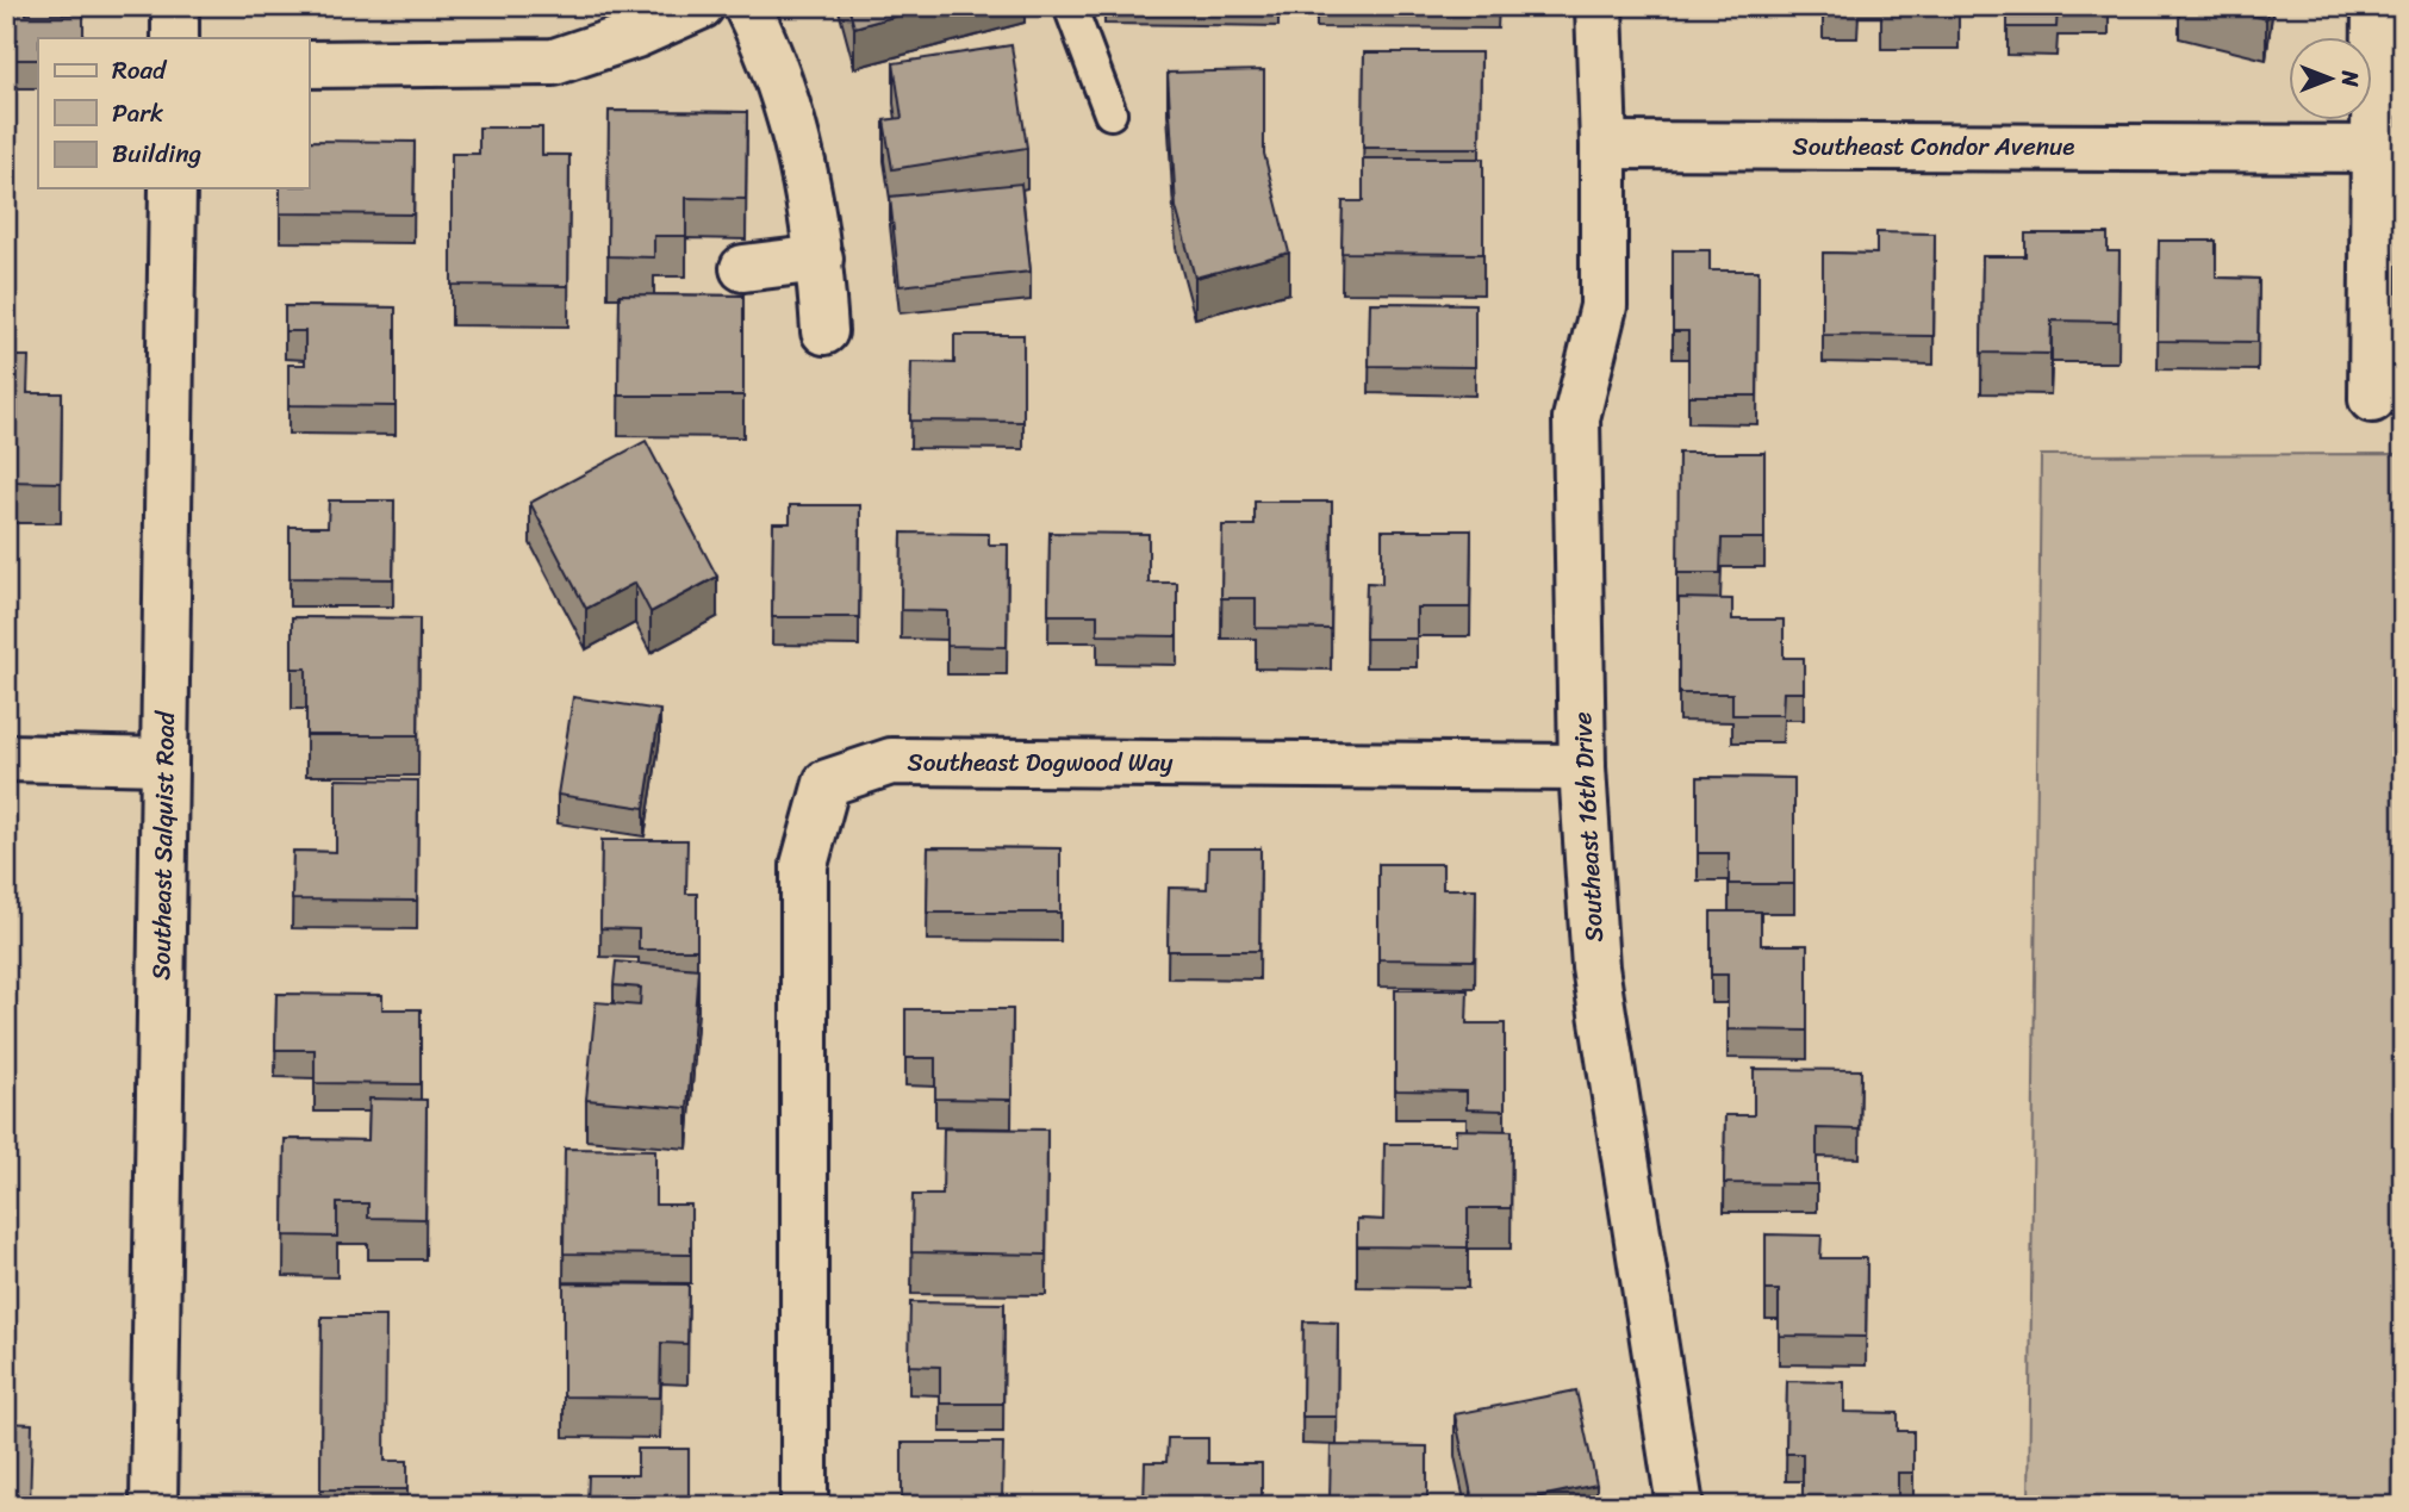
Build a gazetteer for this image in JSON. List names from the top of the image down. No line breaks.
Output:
{"streets":{"street":["Southeast Condor Avenue","Southeast Dogwood Way","Southeast 16th Drive","Southeast Salquist Road"]},"crossings":[["Southeast Condor Avenue","Southeast 16th Drive"],["Southeast Dogwood Way","Southeast 16th Drive"]],"legend":["Road","Park","Building"],"north":"right"}
